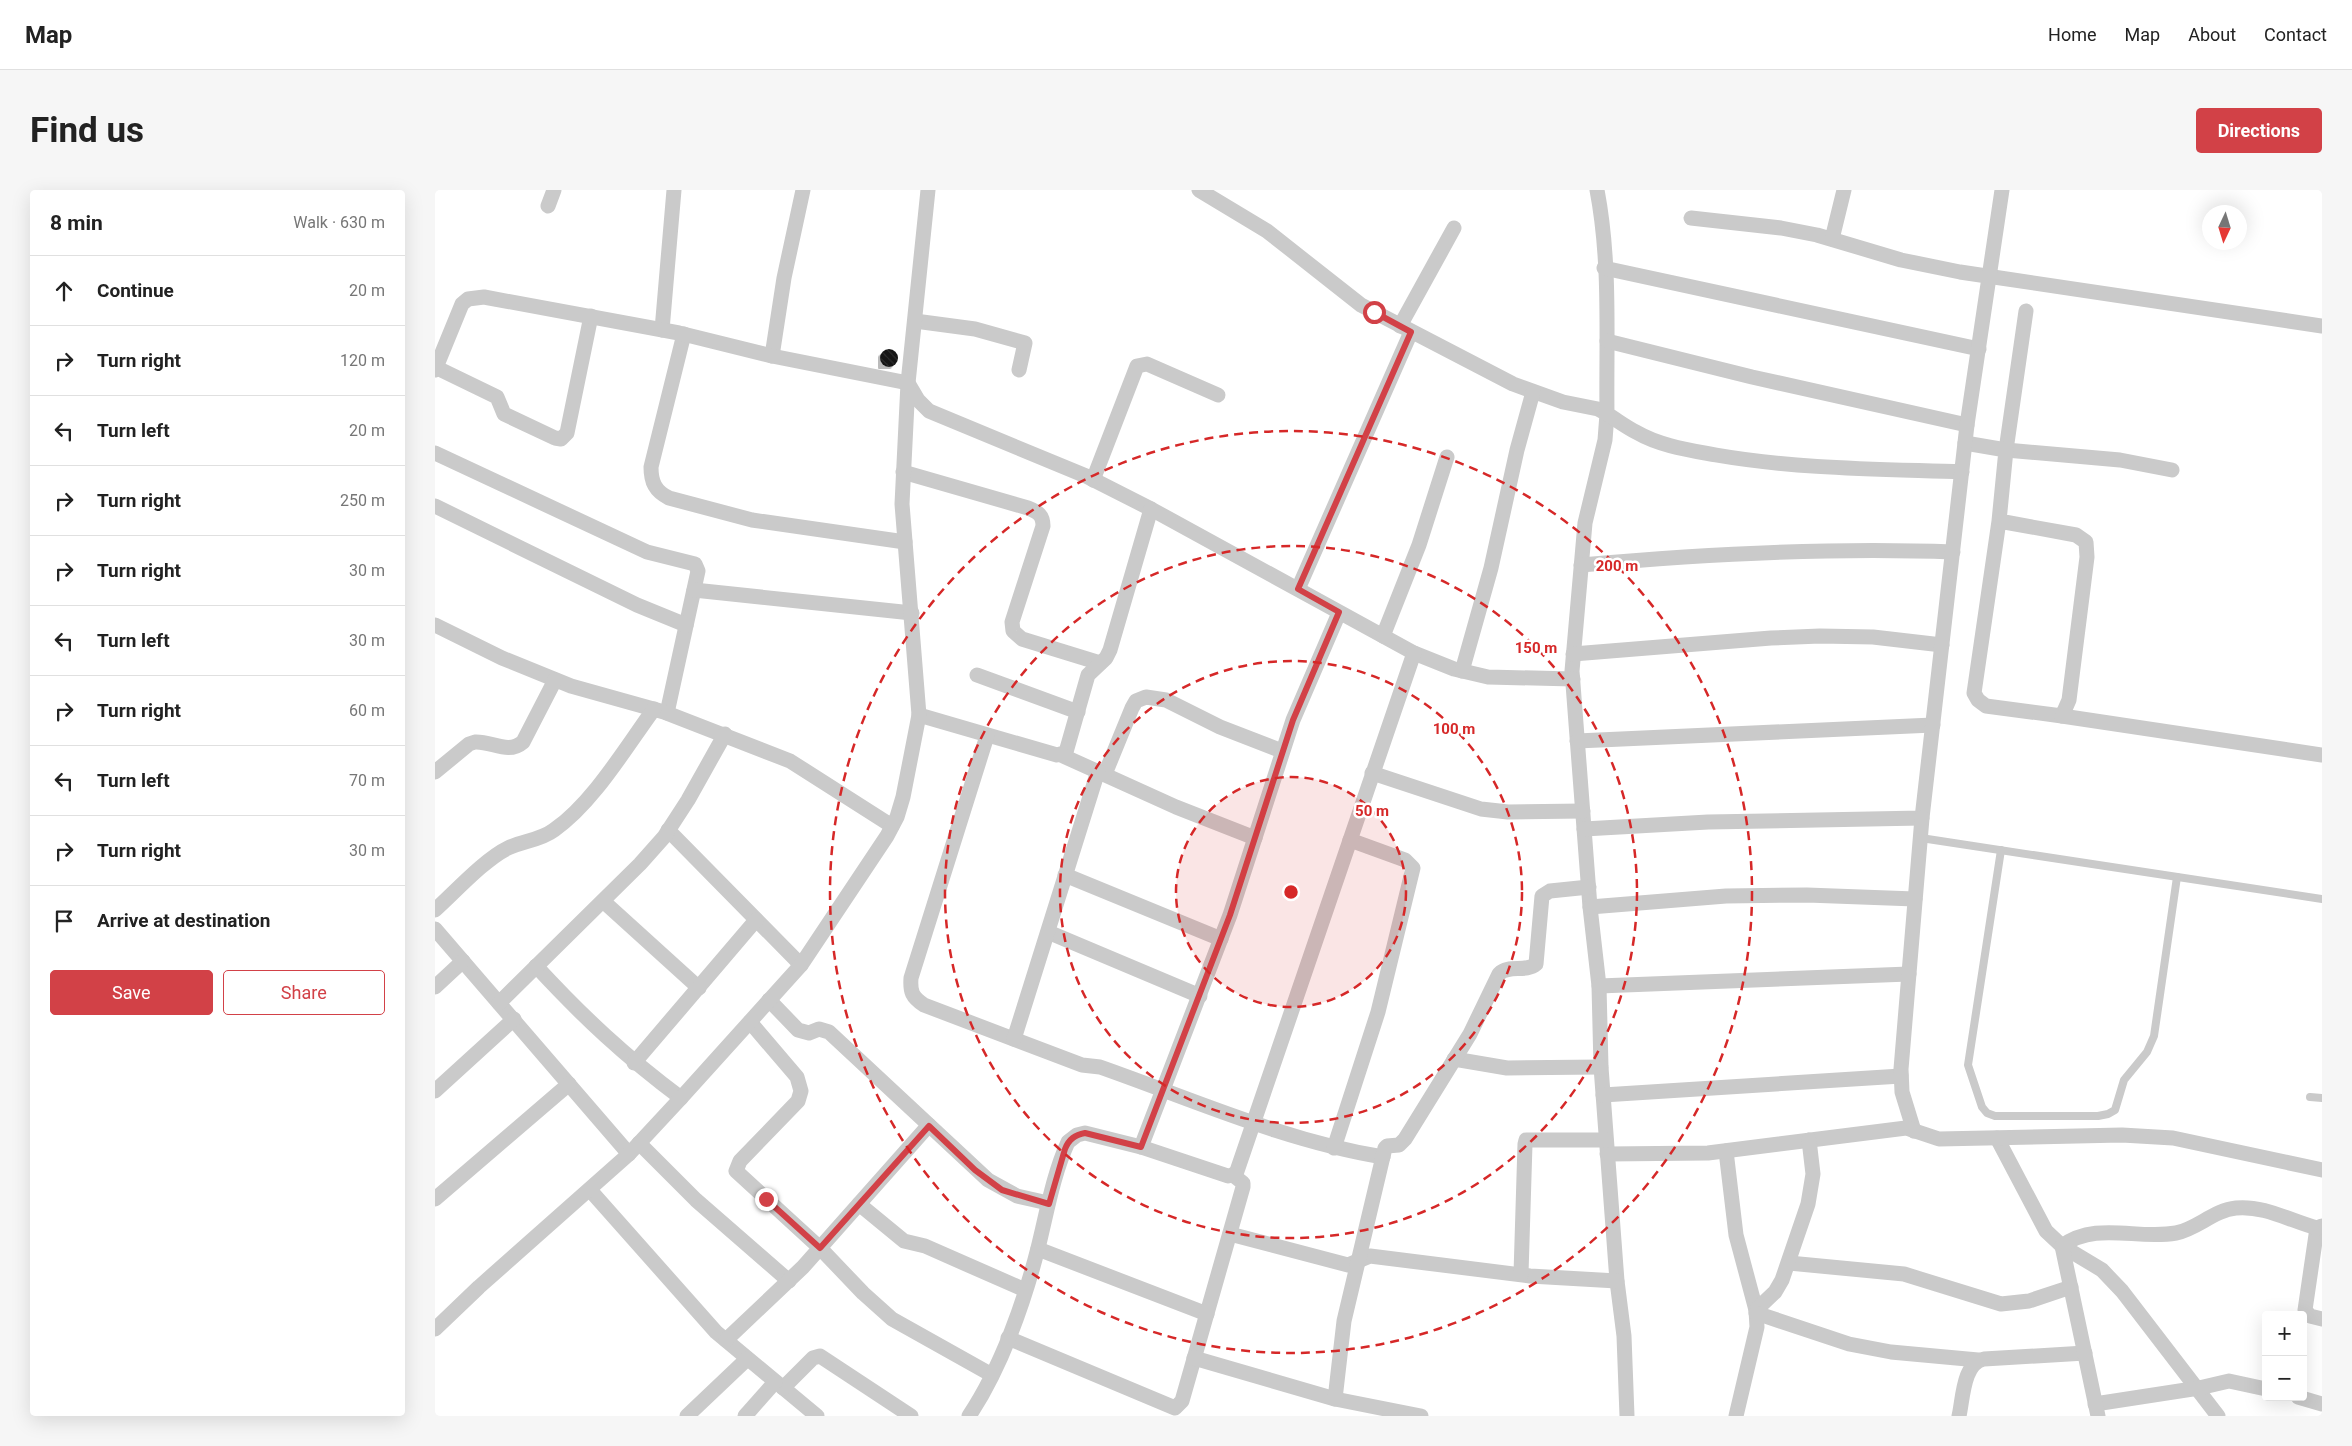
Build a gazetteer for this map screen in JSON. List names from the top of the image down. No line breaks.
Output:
{"north":"bottom","page":{"header":"Map","nav":["Home","Map","About","Contact"],"buttons":["Directions",["Save","Share"]],"title":"Find us","heading":["8 min","Walk · 630 m"],"list":[["Continue","20 m"],["Turn right","120 m"],["Turn left","20 m"],["Turn right","250 m"],["Turn right","30 m"],["Turn left","30 m"],["Turn right","60 m"],["Turn left","70 m"],["Turn right","30 m"],"Arrive at destination"],"map_buttons":["+","−"]},"rings":["200 m","150 m","100 m","50 m"]}
